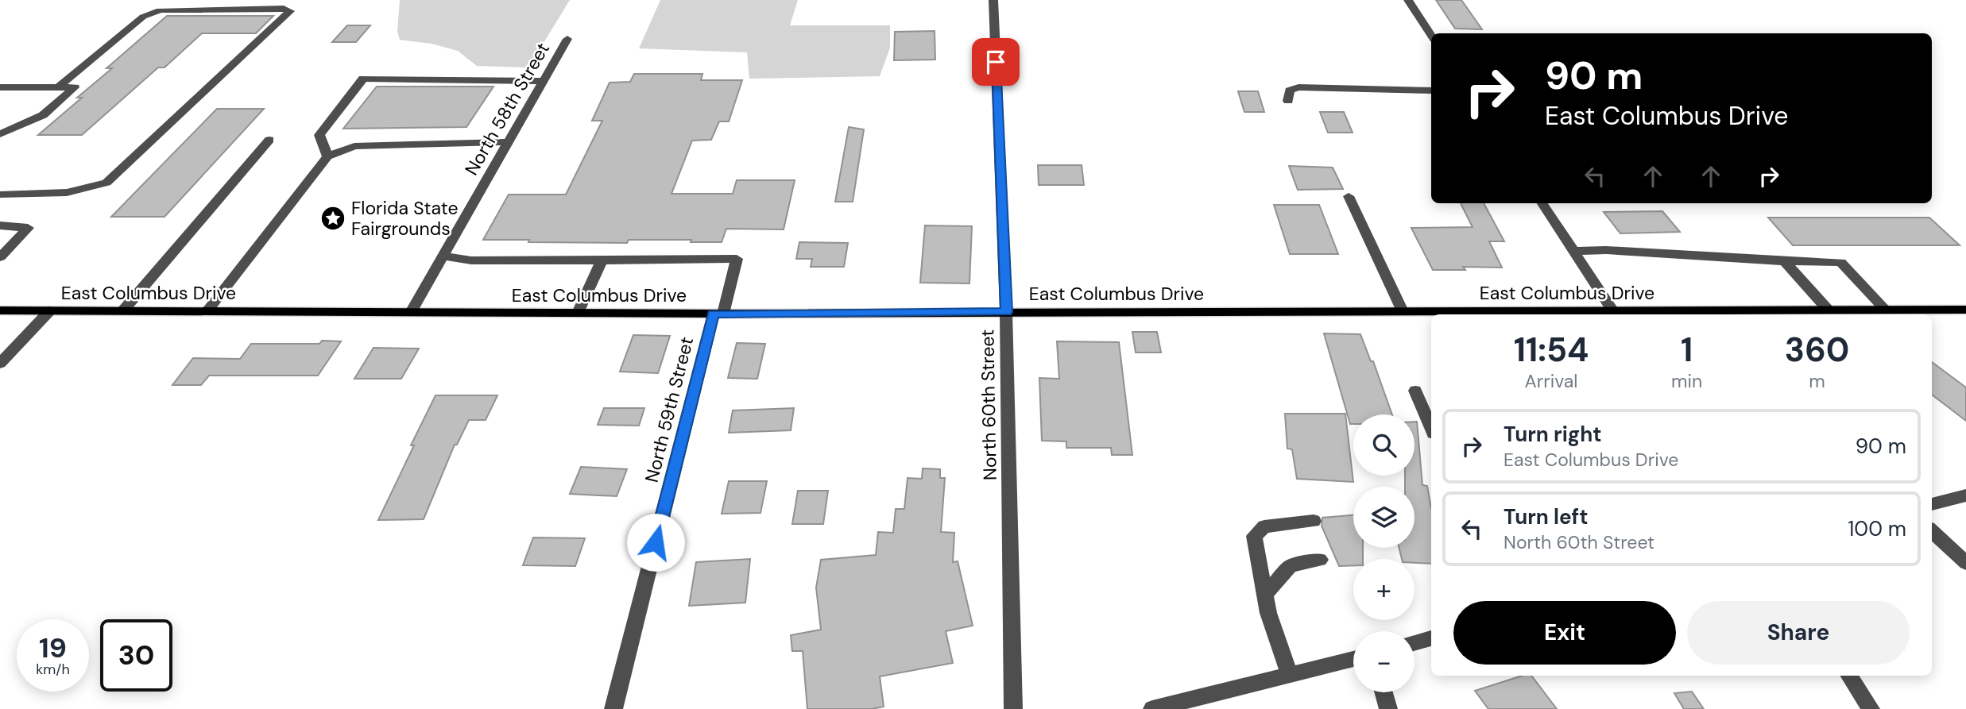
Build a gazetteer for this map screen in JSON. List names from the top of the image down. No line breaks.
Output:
{"streets":{"main road":["East Columbus Drive"],"street":["North 58th Street","North 60th Street","North 59th Street"]},"crossings":[["North 58th Street","East Columbus Drive"],["East Columbus Drive","North 60th Street"],["East Columbus Drive","North 59th Street"]],"places":{"place":["Florida State Fairgrounds"]},"page":{"turn":["90 m","East Columbus Drive"],"eta":["11:54","Arrival","1","min","360","m"],"list":[{"name":"Turn right","note":"East Columbus Drive","value":"90 m"},{"name":"Turn left","note":"North 60th Street","value":"100 m"}],"map_buttons":["+","−"],"buttons":["Exit","Share"],"speed":"19 km/h","limit":"30"}}
